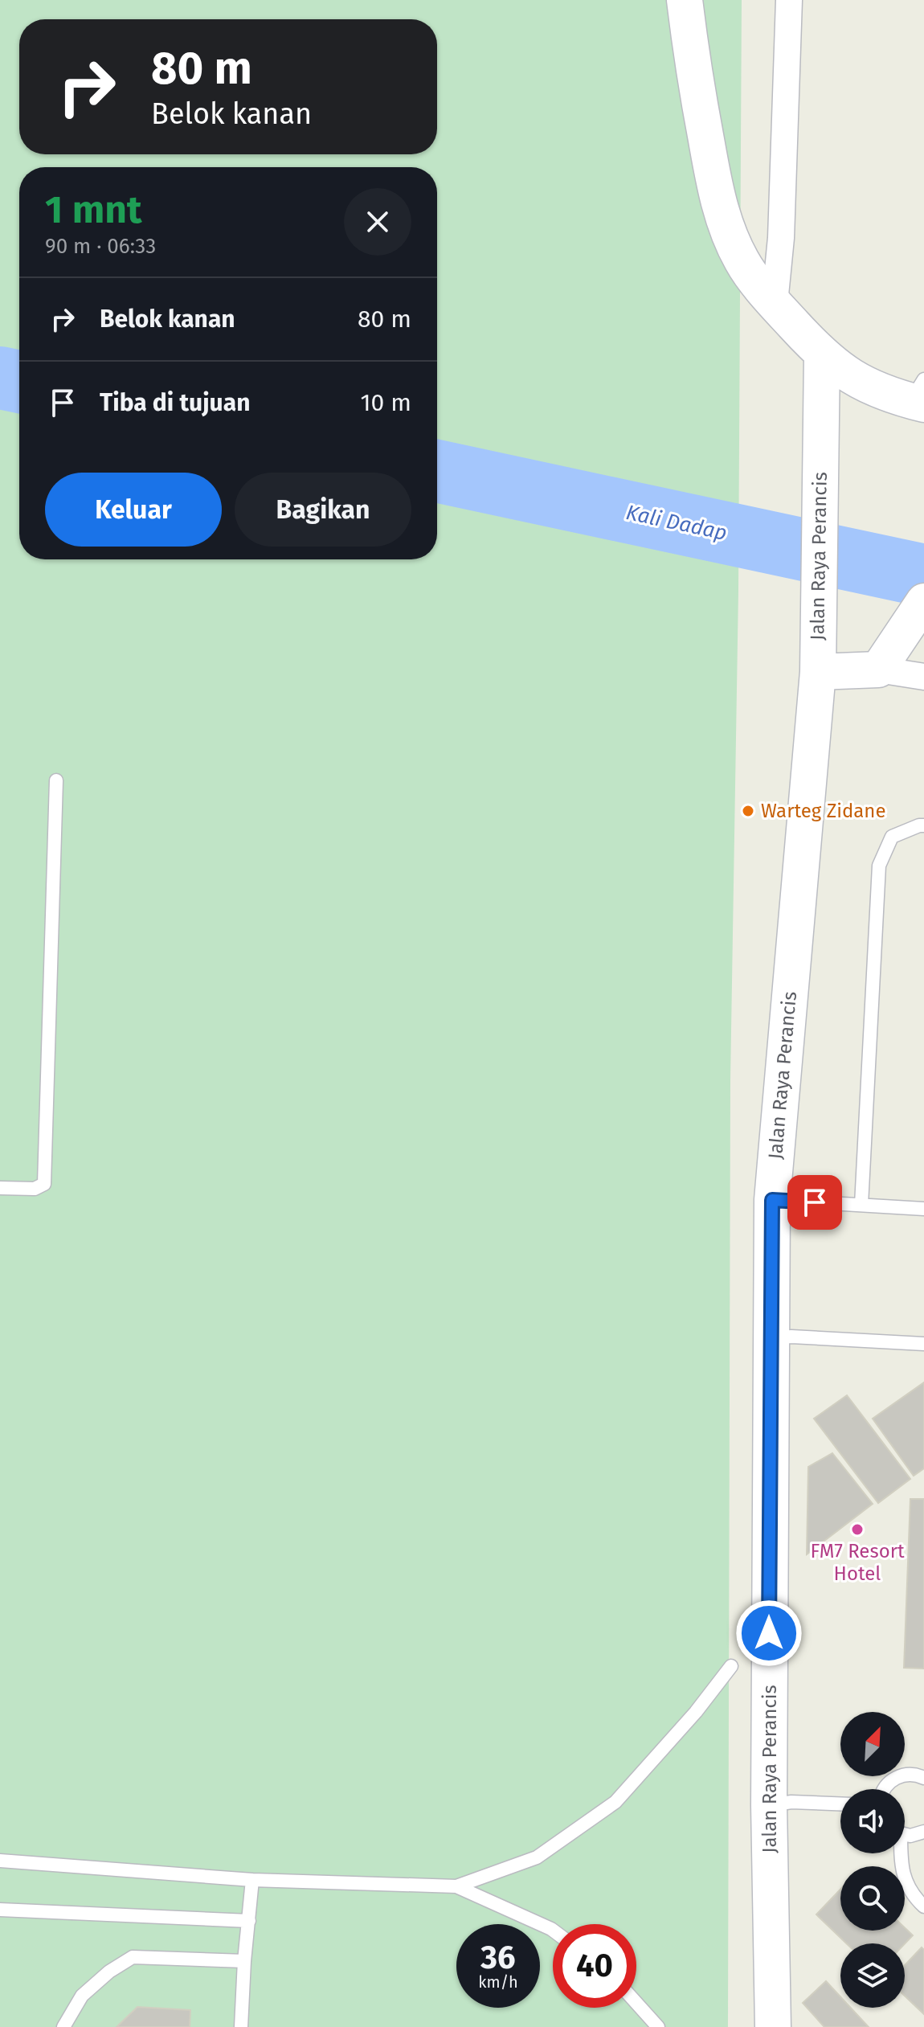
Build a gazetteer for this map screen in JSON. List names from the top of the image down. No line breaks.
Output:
{"streets":{"street":["Jalan Raya Perancis"]},"water":["Kali Dadap"],"places":["Warteg Zidane","FM7 Resort Hotel"],"north":"top right","page":{"turn":["80 m","Belok kanan"],"heading":["1 mnt","90 m · 06:33"],"list":[{"name":"Belok kanan","value":"80 m"},{"name":"Tiba di tujuan","value":"10 m"}],"buttons":["Keluar","Bagikan"],"speed":"36 km/h","limit":"40"}}
